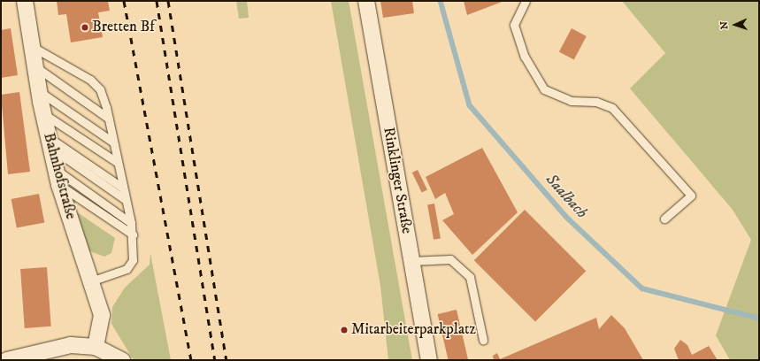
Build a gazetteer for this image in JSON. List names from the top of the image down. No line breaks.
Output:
{"streets":{"street":["Bahnhofstraße","Rinklinger Straße"]},"water":["Saalbach"],"places":["Bretten Bf","Mitarbeiterparkplatz"],"north":"left"}
